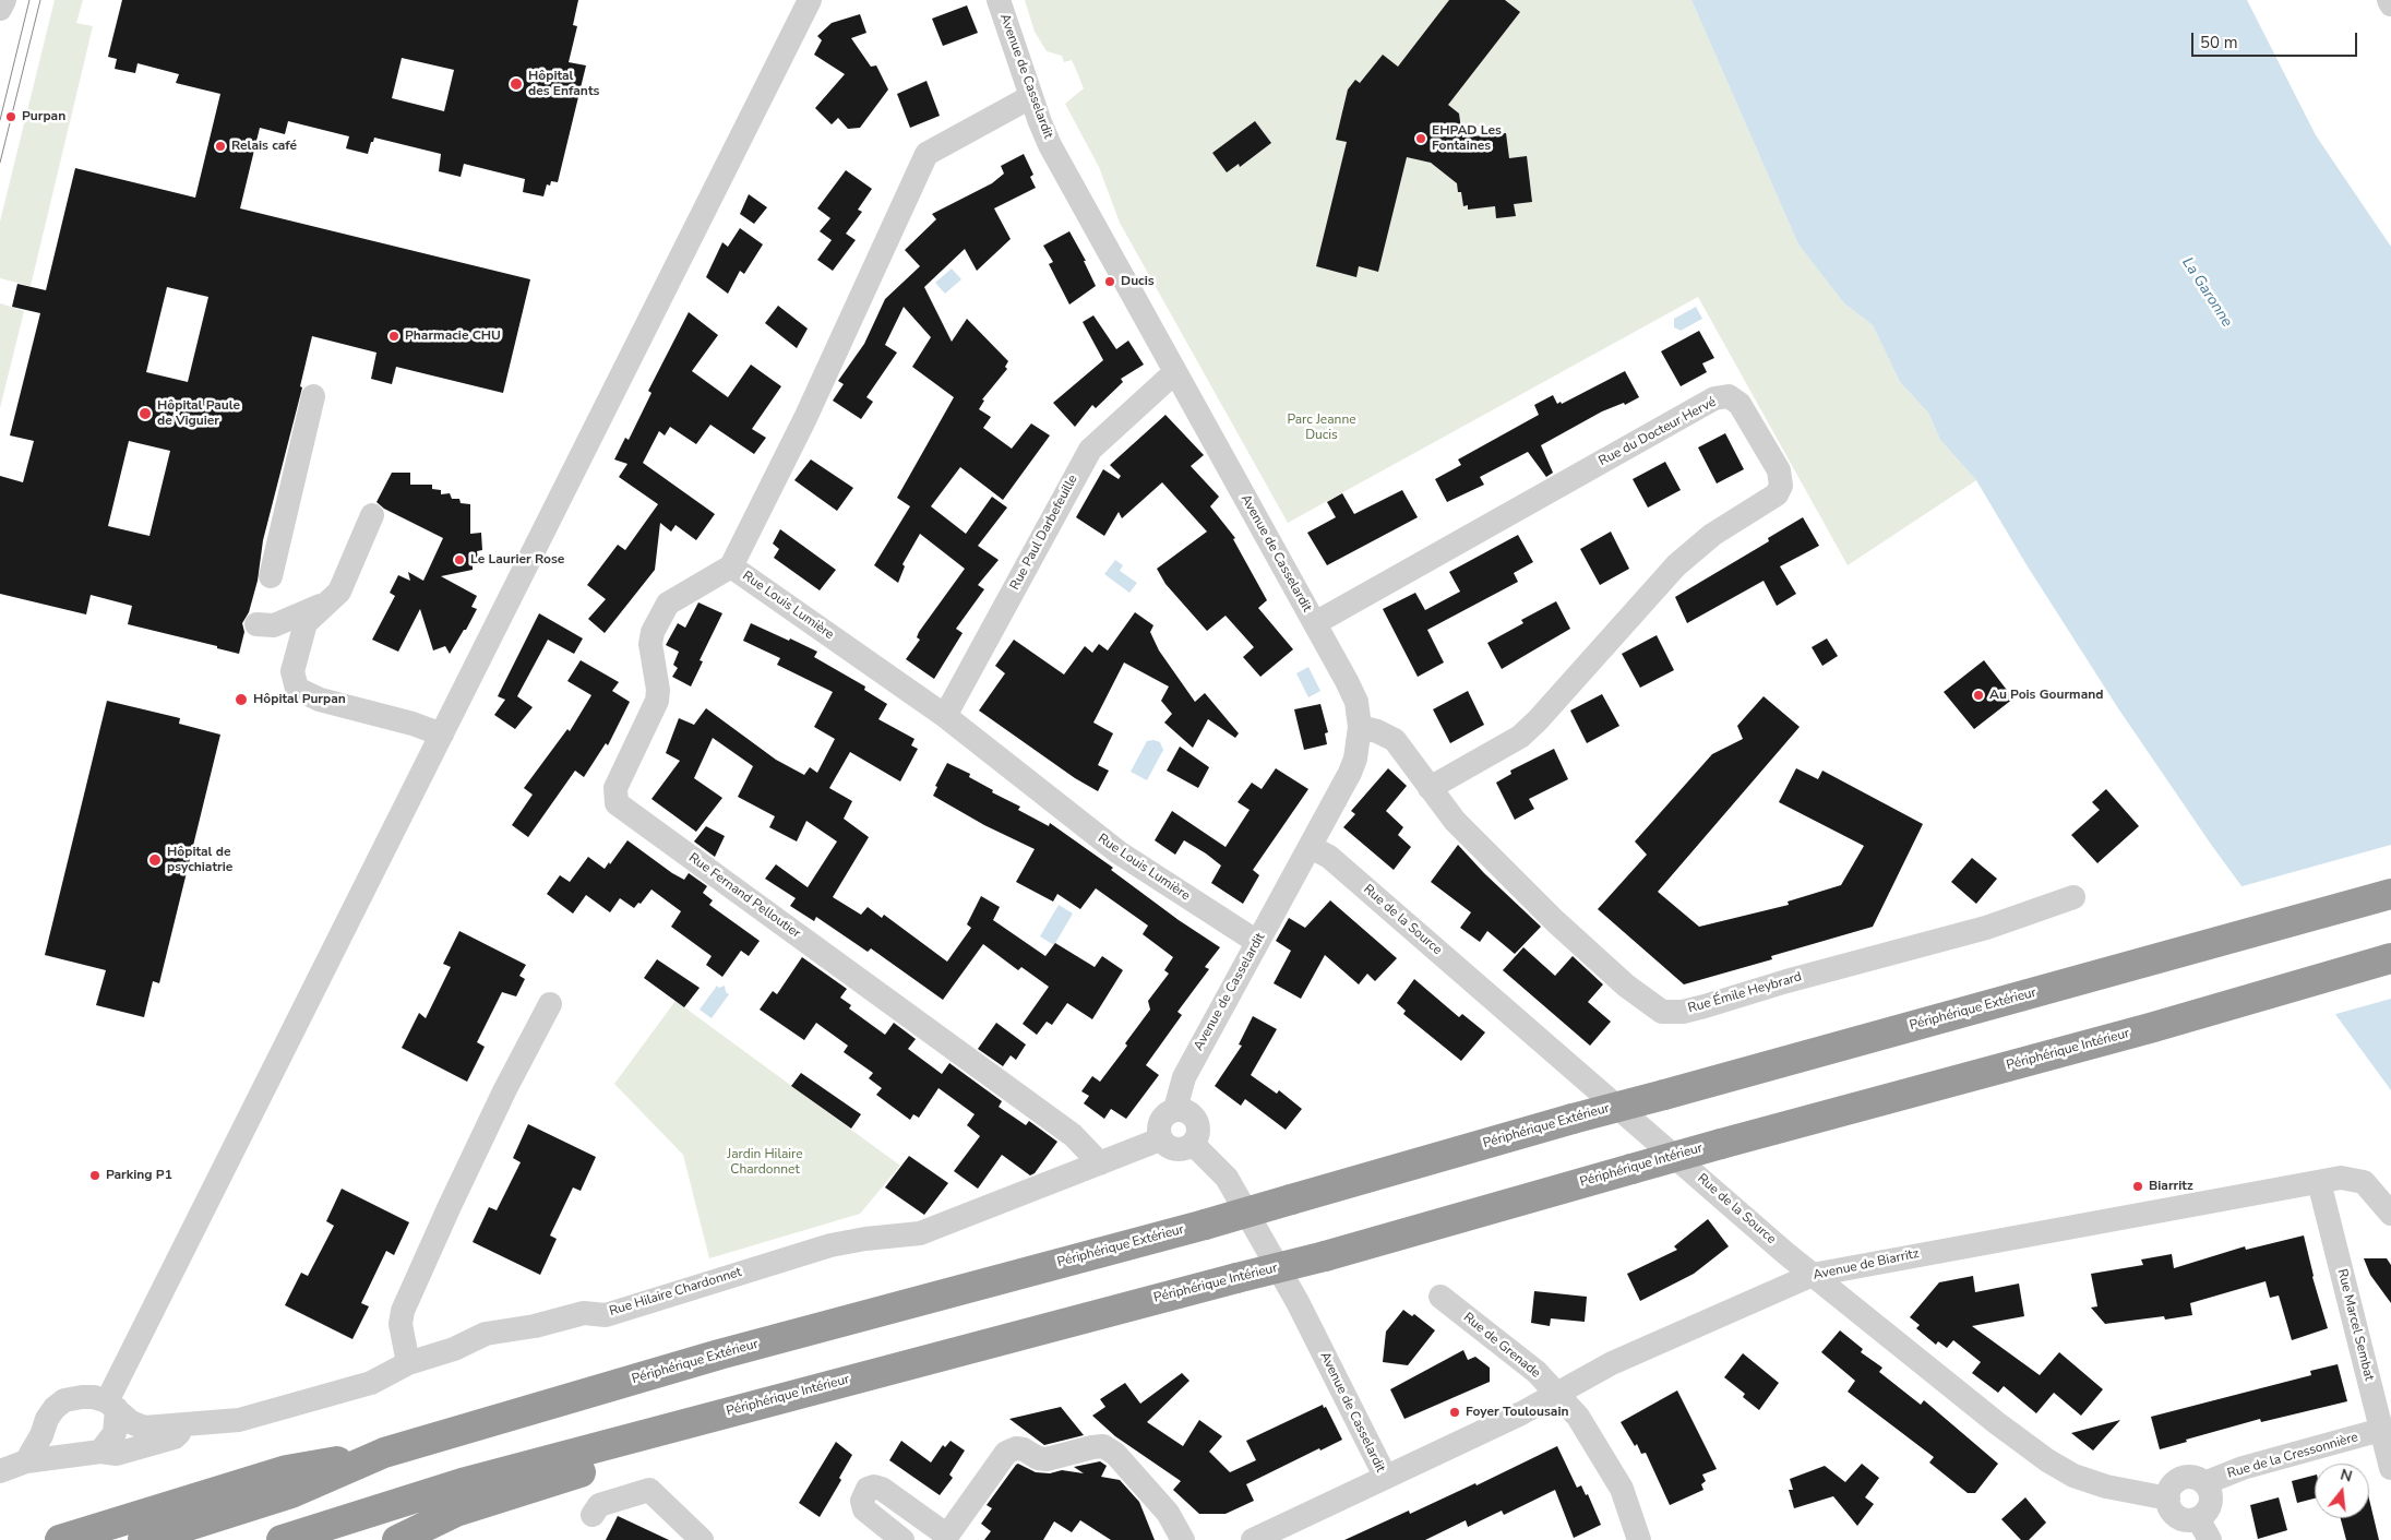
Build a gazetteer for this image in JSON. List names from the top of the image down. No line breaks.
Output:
{"streets":{"highway":["Périphérique Extérieur","Périphérique Intérieur"],"street":["Avenue de Casselardit","Rue du Docteur Hervé","Rue Paul Darbefeuille","Rue Louis Lumière","Rue Fernand Pelloutier","Rue de la Source","Rue Émile Heybrard","Avenue de Biarritz","Rue Hilaire Chardonnet","Rue Marcel Sembat","Rue de Grenade","Rue de la Cressonnière"]},"crossings":[["Avenue de Casselardit","Rue du Docteur Hervé"],["Avenue de Casselardit","Rue Paul Darbefeuille"],["Avenue de Casselardit","Rue Louis Lumière"],["Avenue de Casselardit","Rue de la Source"],["Avenue de Casselardit","Rue Émile Heybrard"],["Avenue de Casselardit","Avenue de Biarritz"],["Avenue de Casselardit","Rue Hilaire Chardonnet"],["Rue du Docteur Hervé","Rue Émile Heybrard"],["Rue Paul Darbefeuille","Rue Louis Lumière"],["Rue Louis Lumière","Rue Fernand Pelloutier"],["Rue Fernand Pelloutier","Rue Hilaire Chardonnet"],["Rue de la Source","Avenue de Biarritz"],["Rue de la Source","Rue de la Cressonnière"],["Avenue de Biarritz","Rue Marcel Sembat"],["Avenue de Biarritz","Rue de Grenade"],["Rue Marcel Sembat","Rue de la Cressonnière"]],"water":["La Garonne"],"parks":["Parc Jeanne Ducis","Jardin Hilaire Chardonnet"],"places":["Hôpital des Enfants","Purpan","EHPAD Les Fontaines","Relais café","Ducis","Pharmacie CHU","Hôpital Paule de Viguier","Le Laurier Rose","Au Pois Gourmand","Hôpital Purpan","Hôpital de psychiatrie","Parking P1","Biarritz","Foyer Toulousain"],"scale_bar":"50 m","north":"top"}
